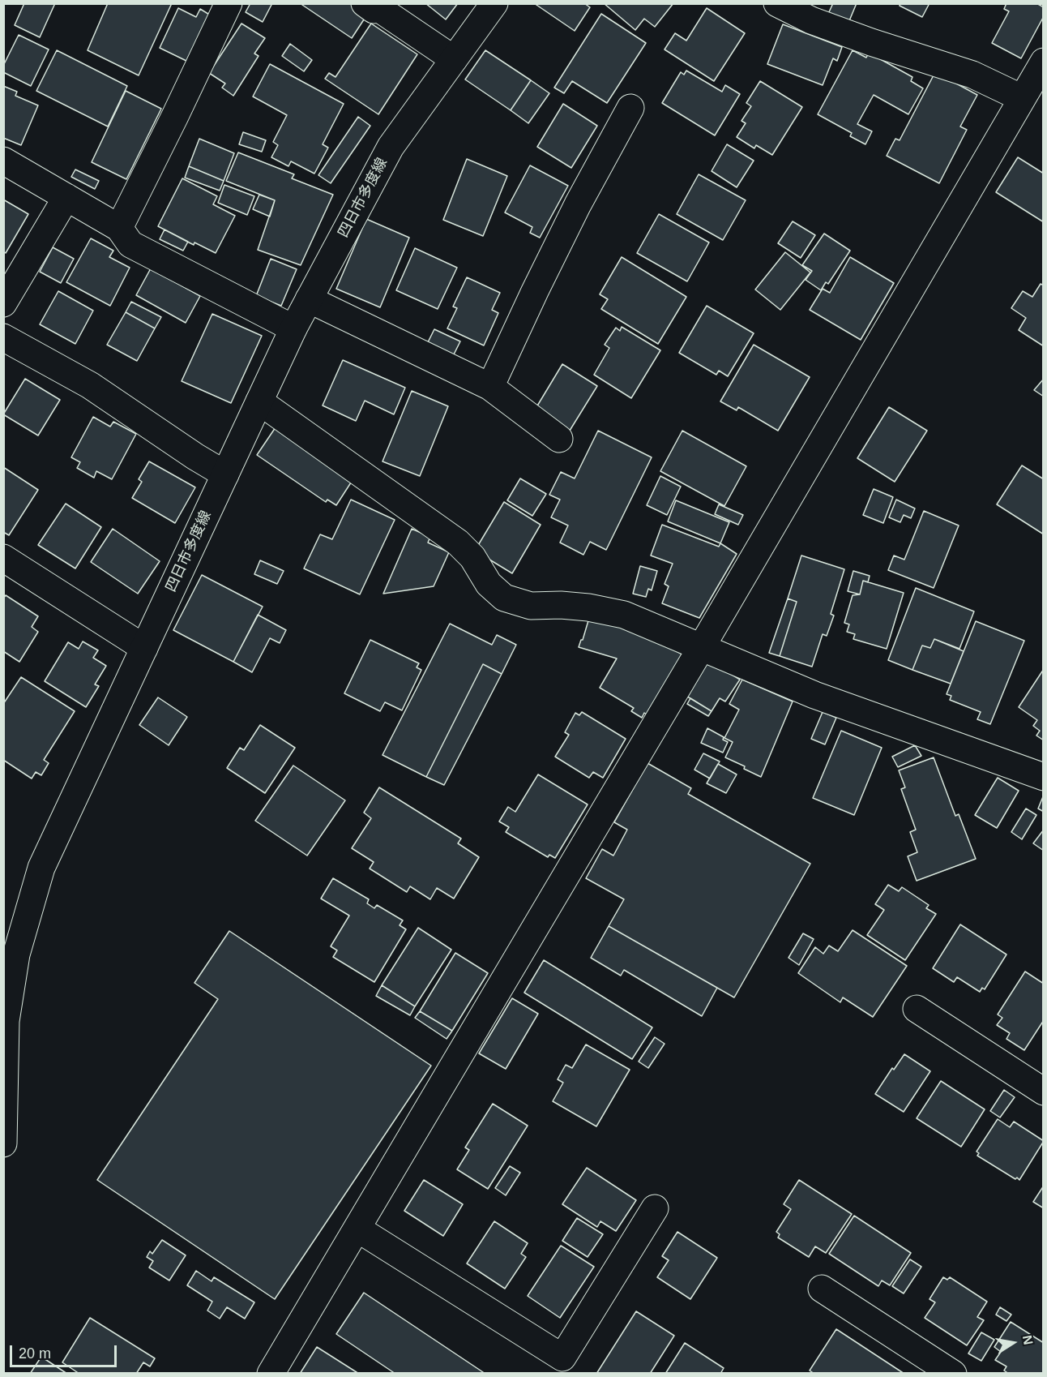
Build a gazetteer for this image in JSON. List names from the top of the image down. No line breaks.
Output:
{"streets":{"street":["四日市多度線"]},"scale_bar":"20 m","north":"right"}
